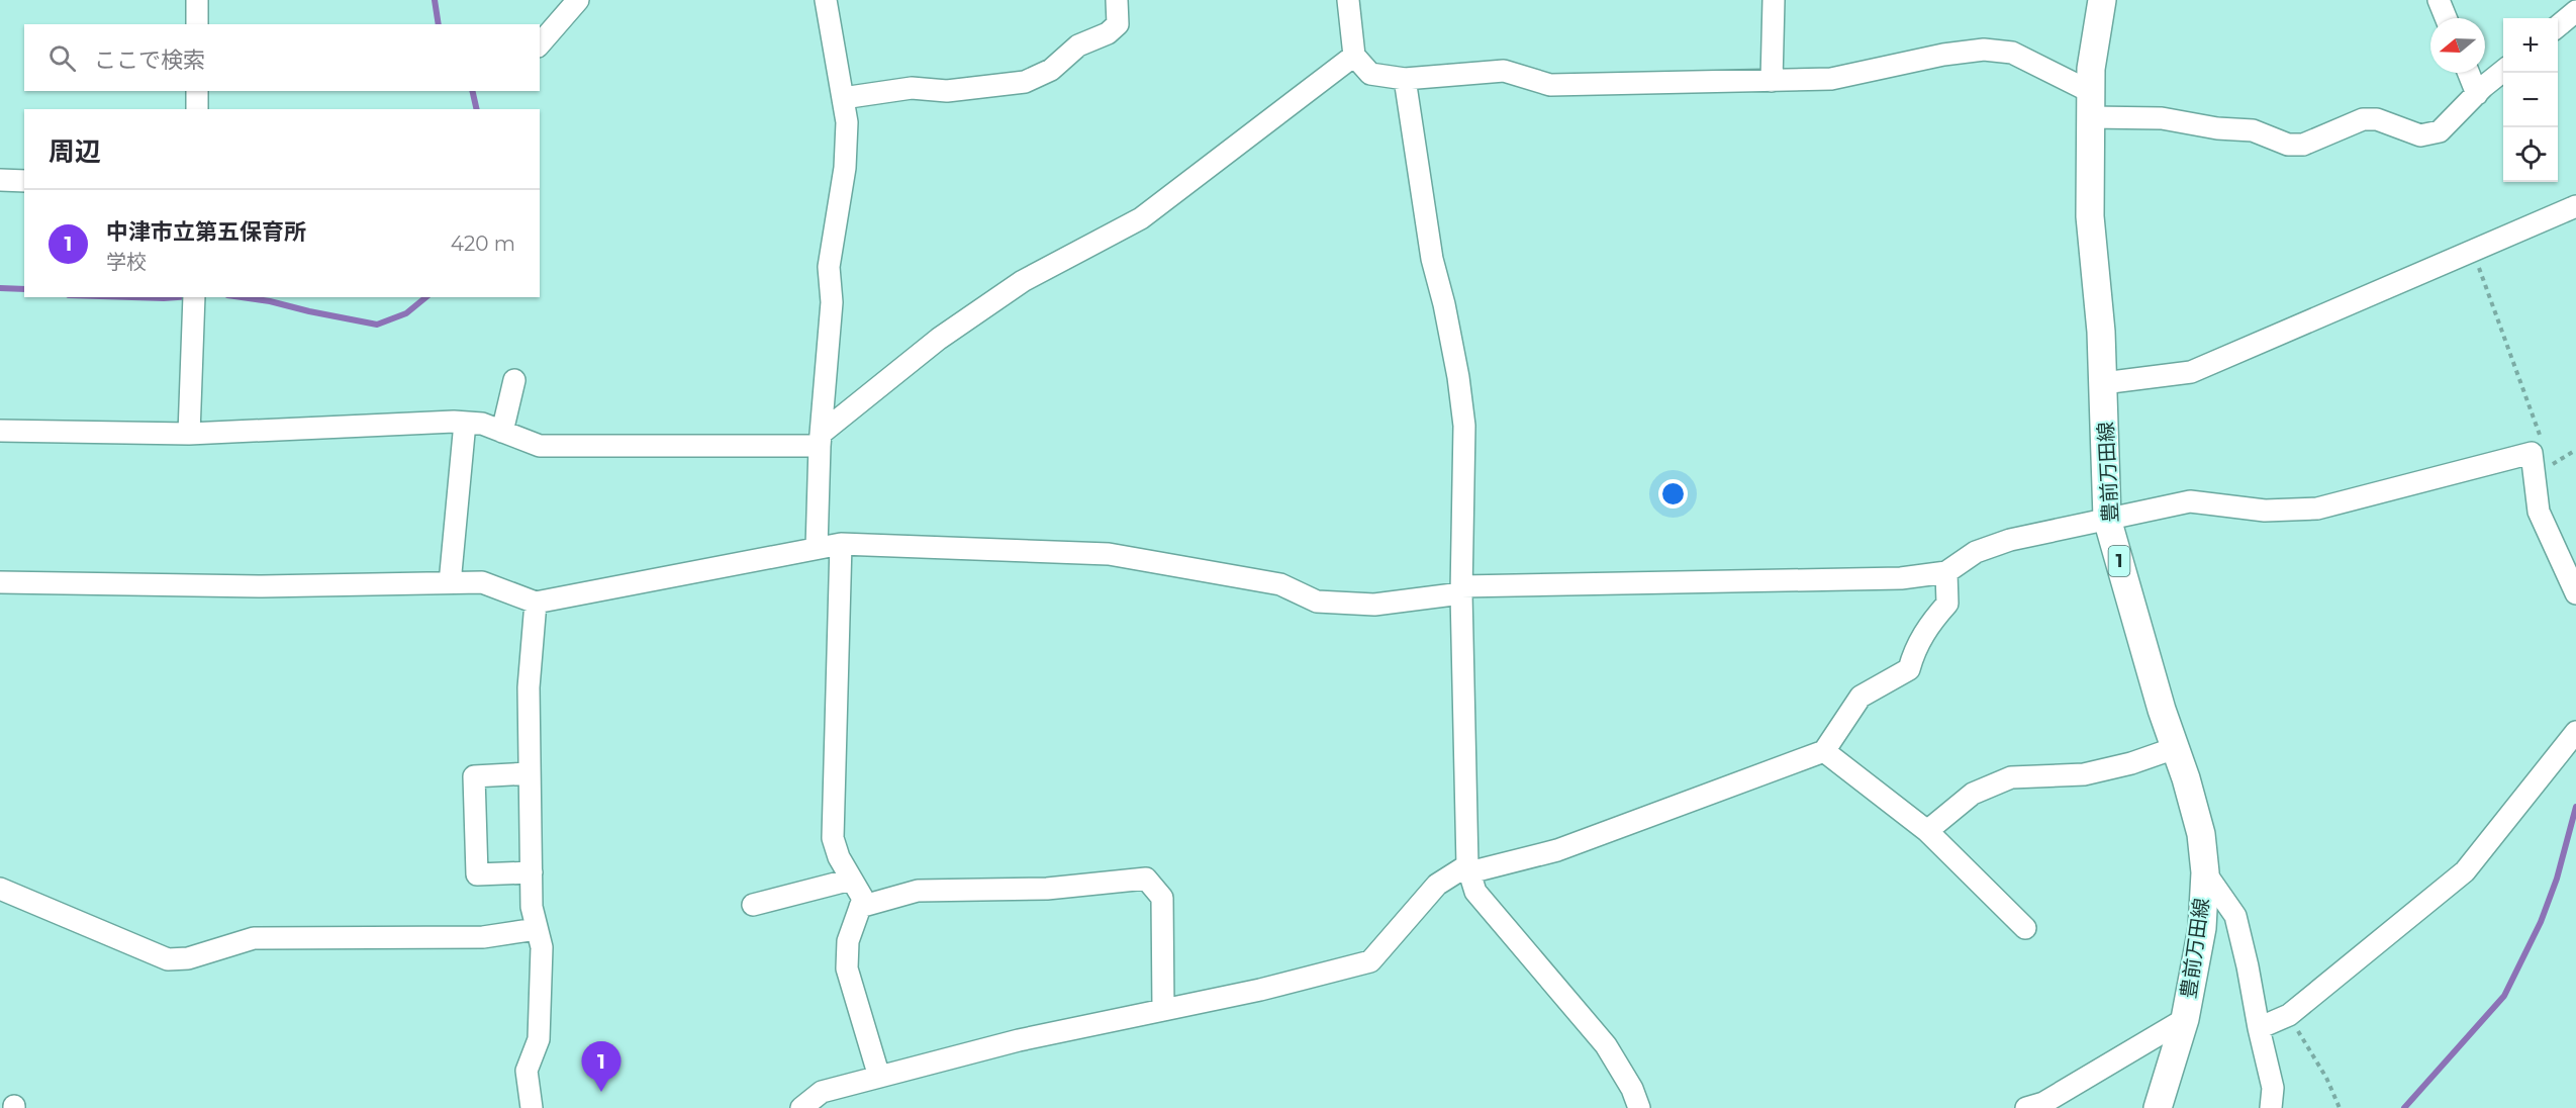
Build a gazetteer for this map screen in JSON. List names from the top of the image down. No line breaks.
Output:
{"streets":{"main road":["豊前万田線","1"]},"north":"left","page":{"map_buttons":["+","−"],"search":"ここで検索","heading":"周辺","list":[{"mark":"1","name":"中津市立第五保育所","note":"学校","value":"420 m"}],"pins":"1"}}
